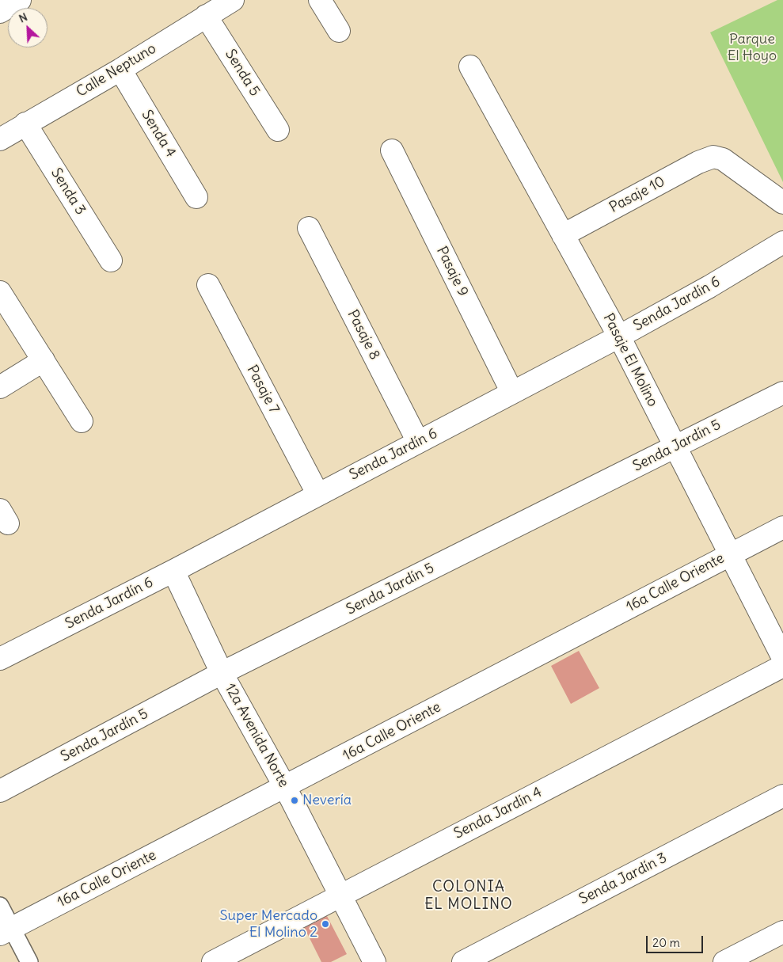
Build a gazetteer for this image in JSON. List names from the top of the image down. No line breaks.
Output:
{"streets":{"street":["Calle Neptuno","Senda 5","Senda 4","Senda 3","Pasaje 10","Pasaje 9","Senda Jardín 6","Pasaje 8","Pasaje El Molino","Pasaje 7","Senda Jardín 5","16a Calle Oriente","12a Avenida Norte","Senda Jardín 4","Senda Jardín 3"]},"crossings":[["Calle Neptuno","Senda 5"],["Calle Neptuno","Senda 4"],["Calle Neptuno","Senda 3"],["Pasaje 10","Pasaje El Molino"],["Pasaje 9","Senda Jardín 6"],["Senda Jardín 6","Pasaje 8"],["Senda Jardín 6","Pasaje El Molino"],["Senda Jardín 6","Pasaje 7"],["Senda Jardín 6","12a Avenida Norte"],["Pasaje El Molino","Senda Jardín 5"],["Pasaje El Molino","16a Calle Oriente"],["Senda Jardín 5","12a Avenida Norte"],["16a Calle Oriente","12a Avenida Norte"],["12a Avenida Norte","Senda Jardín 4"]],"districts":["COLONIA EL MOLINO"],"parks":["Parque El Hoyo"],"places":["Nevería","Super Mercado El Molino 2"],"scale_bar":"20 m","north":"top left"}
